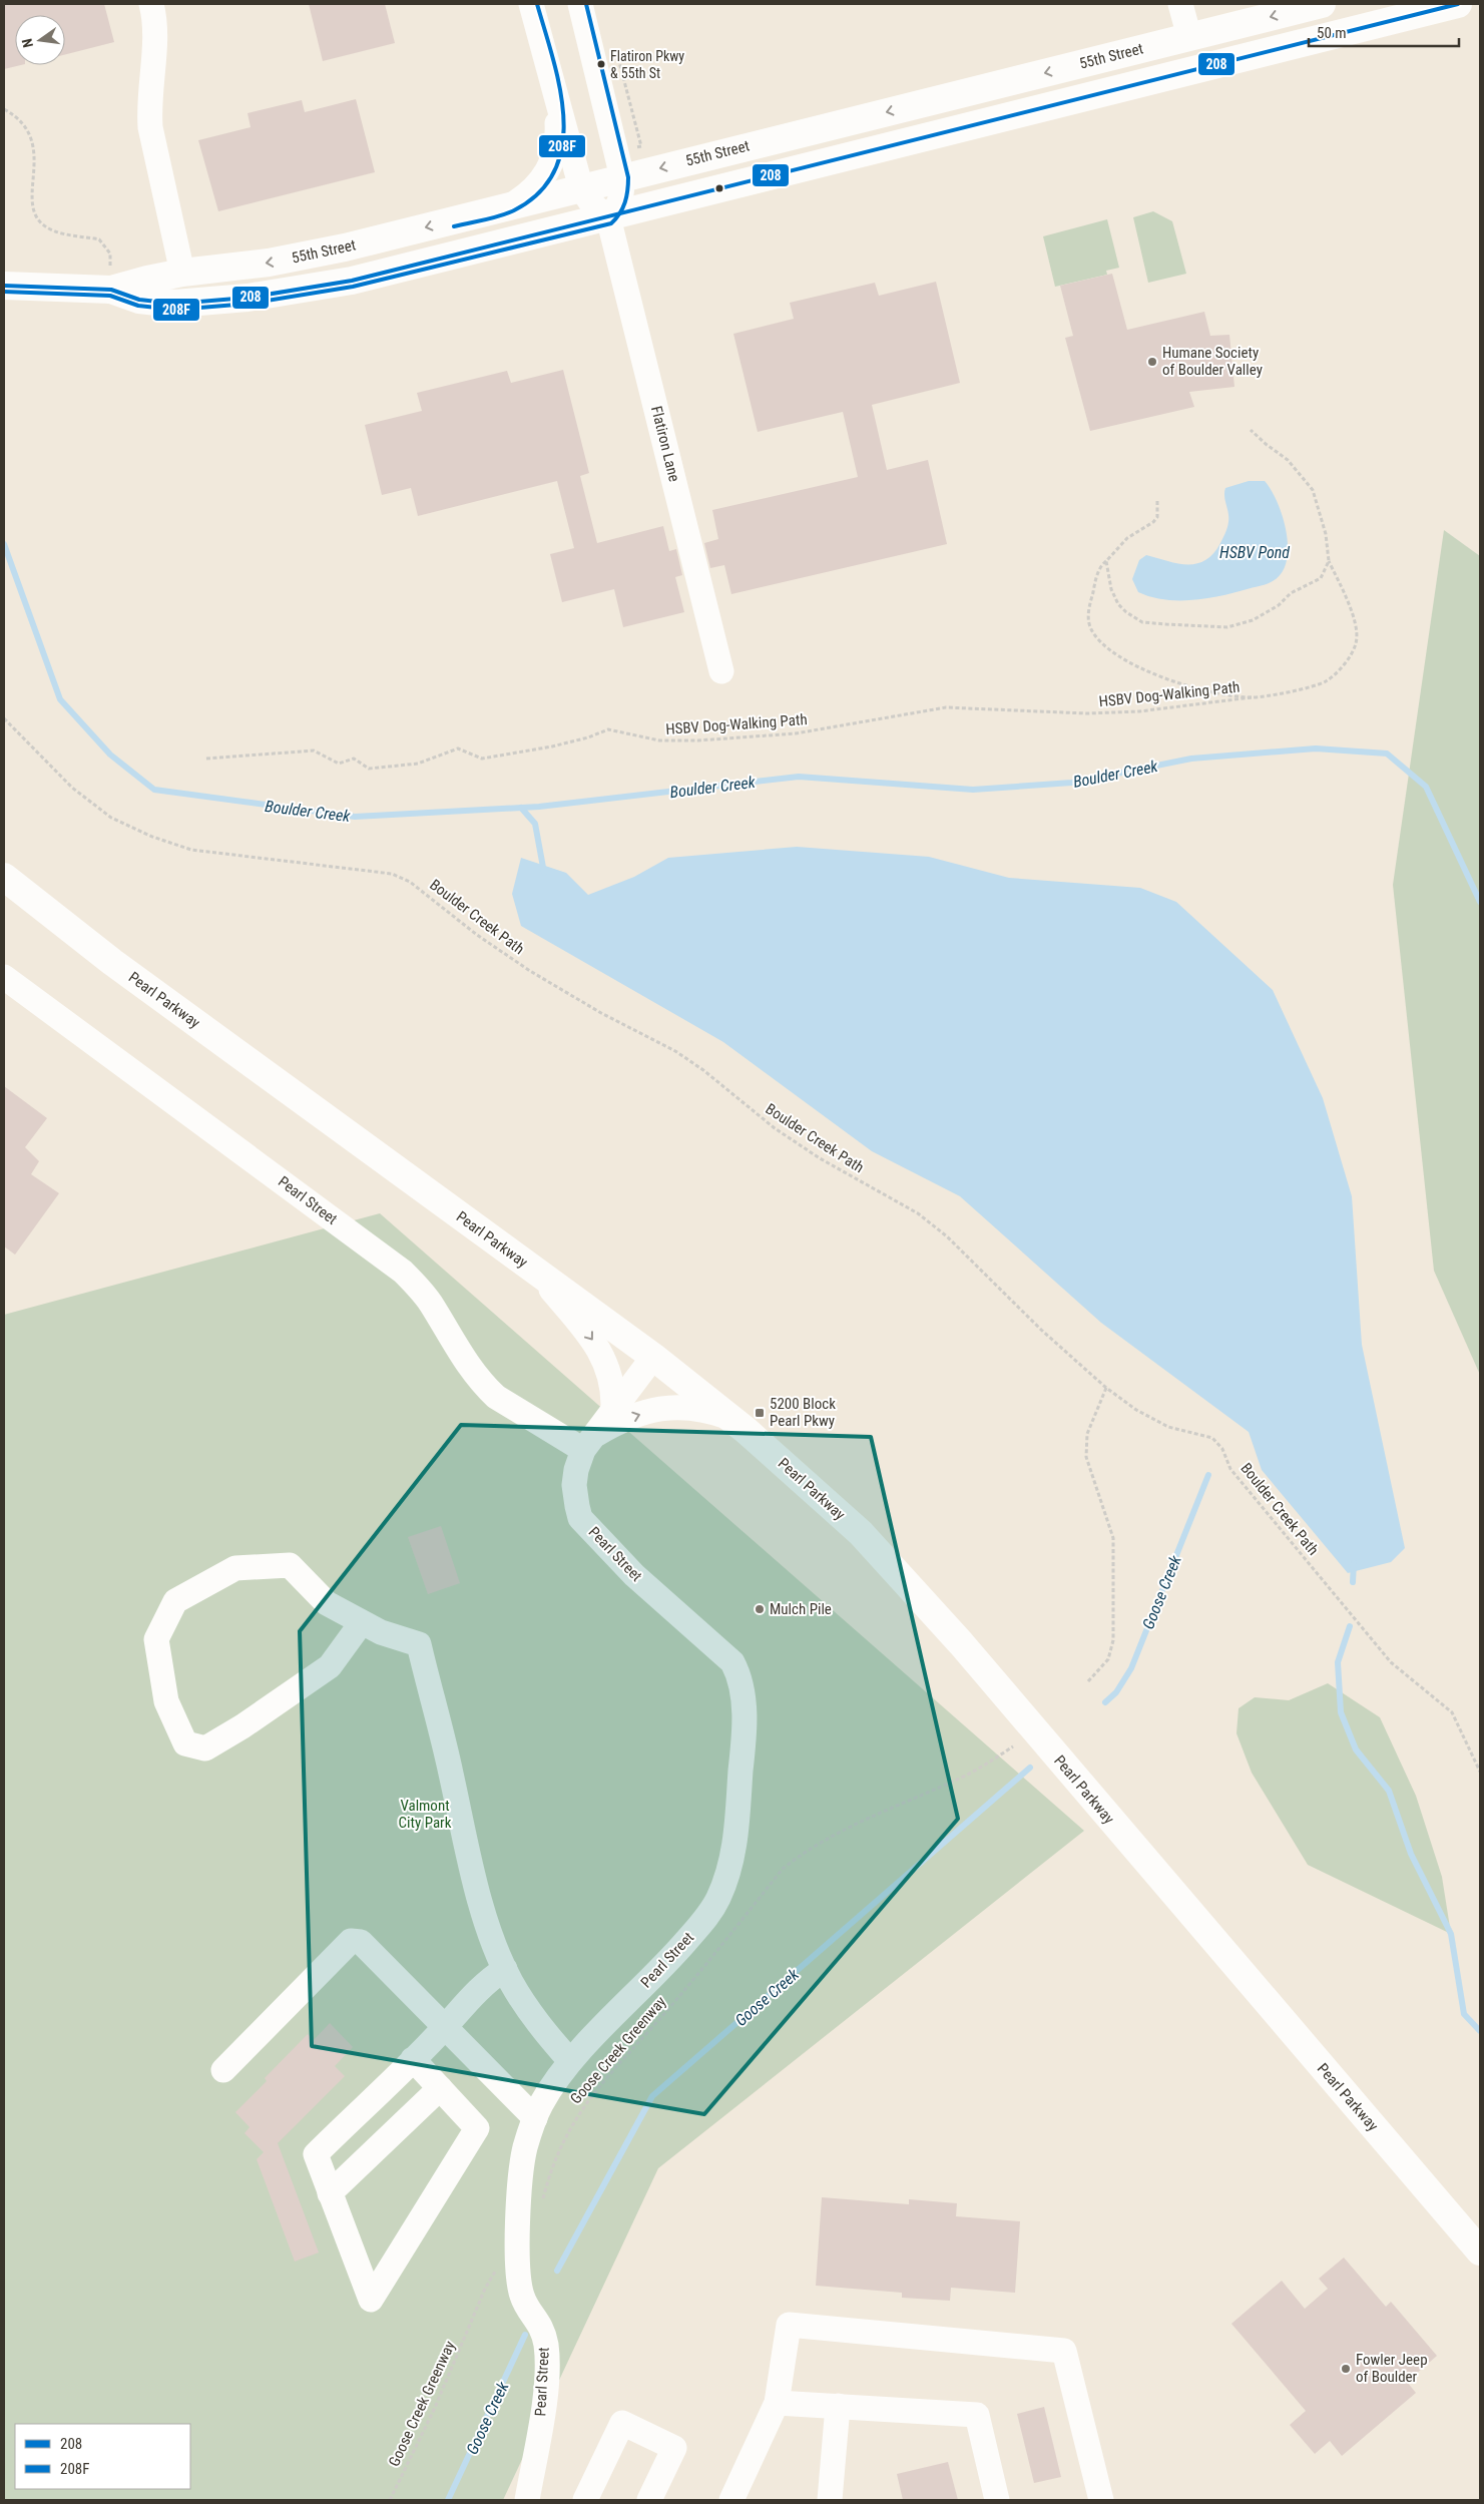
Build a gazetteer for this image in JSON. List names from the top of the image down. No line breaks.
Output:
{"streets":{"main road":["55th Street","Pearl Parkway"],"street":["Flatiron Lane","Pearl Street"],"path":["HSBV Dog-Walking Path","Boulder Creek Path","Goose Creek Greenway"]},"crossings":[["55th Street","Flatiron Lane"],["Pearl Parkway","Pearl Street"],["Pearl Street","Goose Creek Greenway"]],"water":["HSBV Pond","Boulder Creek","Goose Creek"],"parks":["Valmont City Park"],"places":{"other":["Flatiron Pkwy & 55th St","Humane Society of Boulder Valley","Mulch Pile","Fowler Jeep of Boulder"],"transit":["5200 Block Pearl Pkwy"]},"lines":["transit line 208","transit line 208F"],"legend":["208","208F"],"scale_bar":"50 m","north":"left"}
